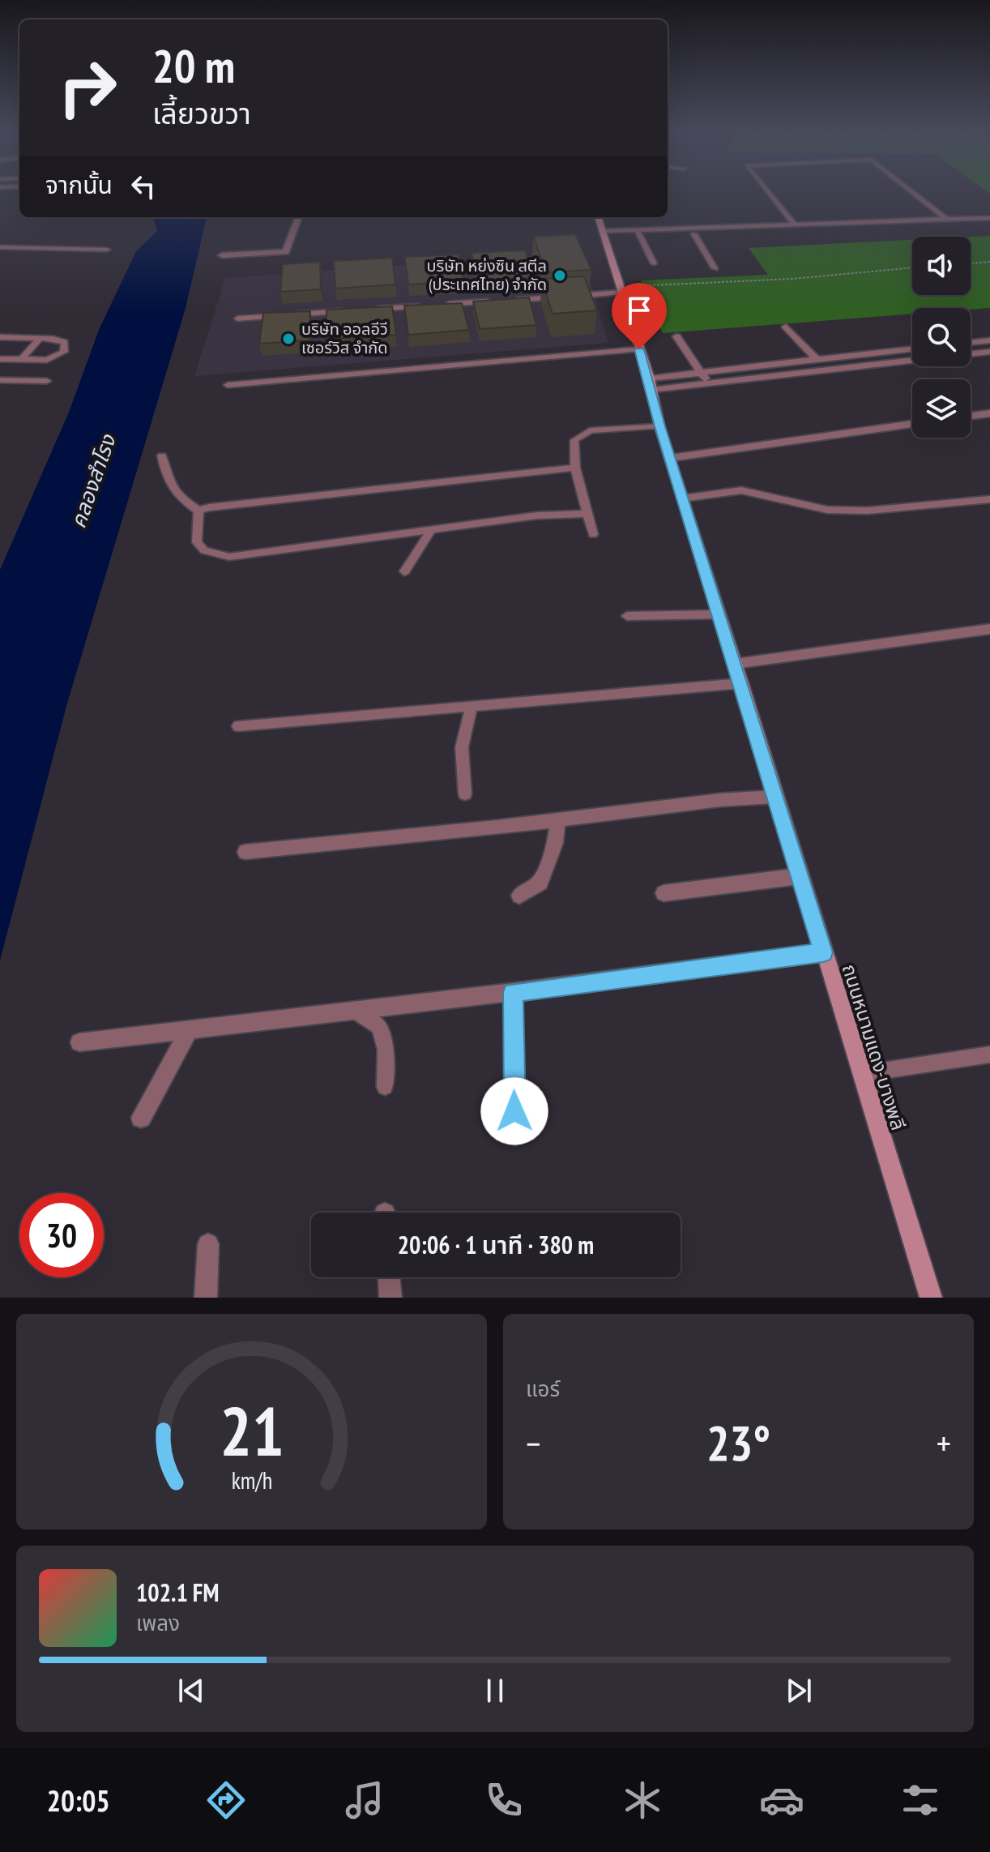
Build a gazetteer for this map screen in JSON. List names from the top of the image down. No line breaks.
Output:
{"streets":{"main road":["ถนนหนามแดง-บางพลี"]},"water":["คลองสำโรง"],"places":["บริษัท หย่งซิน สตีล (ประเทศไทย) จํากัด","บริษัท ออลอีวี เซอร์วิส จำกัด"],"page":{"turn":["20 m","เลี้ยวขวา"],"then":"จากนั้น","limit":"30","trip":"20:06 · 1 นาที · 380 m","tile":"แอร์","heat":["−","23°","+"],"song":["102.1 FM","เพลง"],"tabs":"20:05","gauge":["21","km/h"]}}
